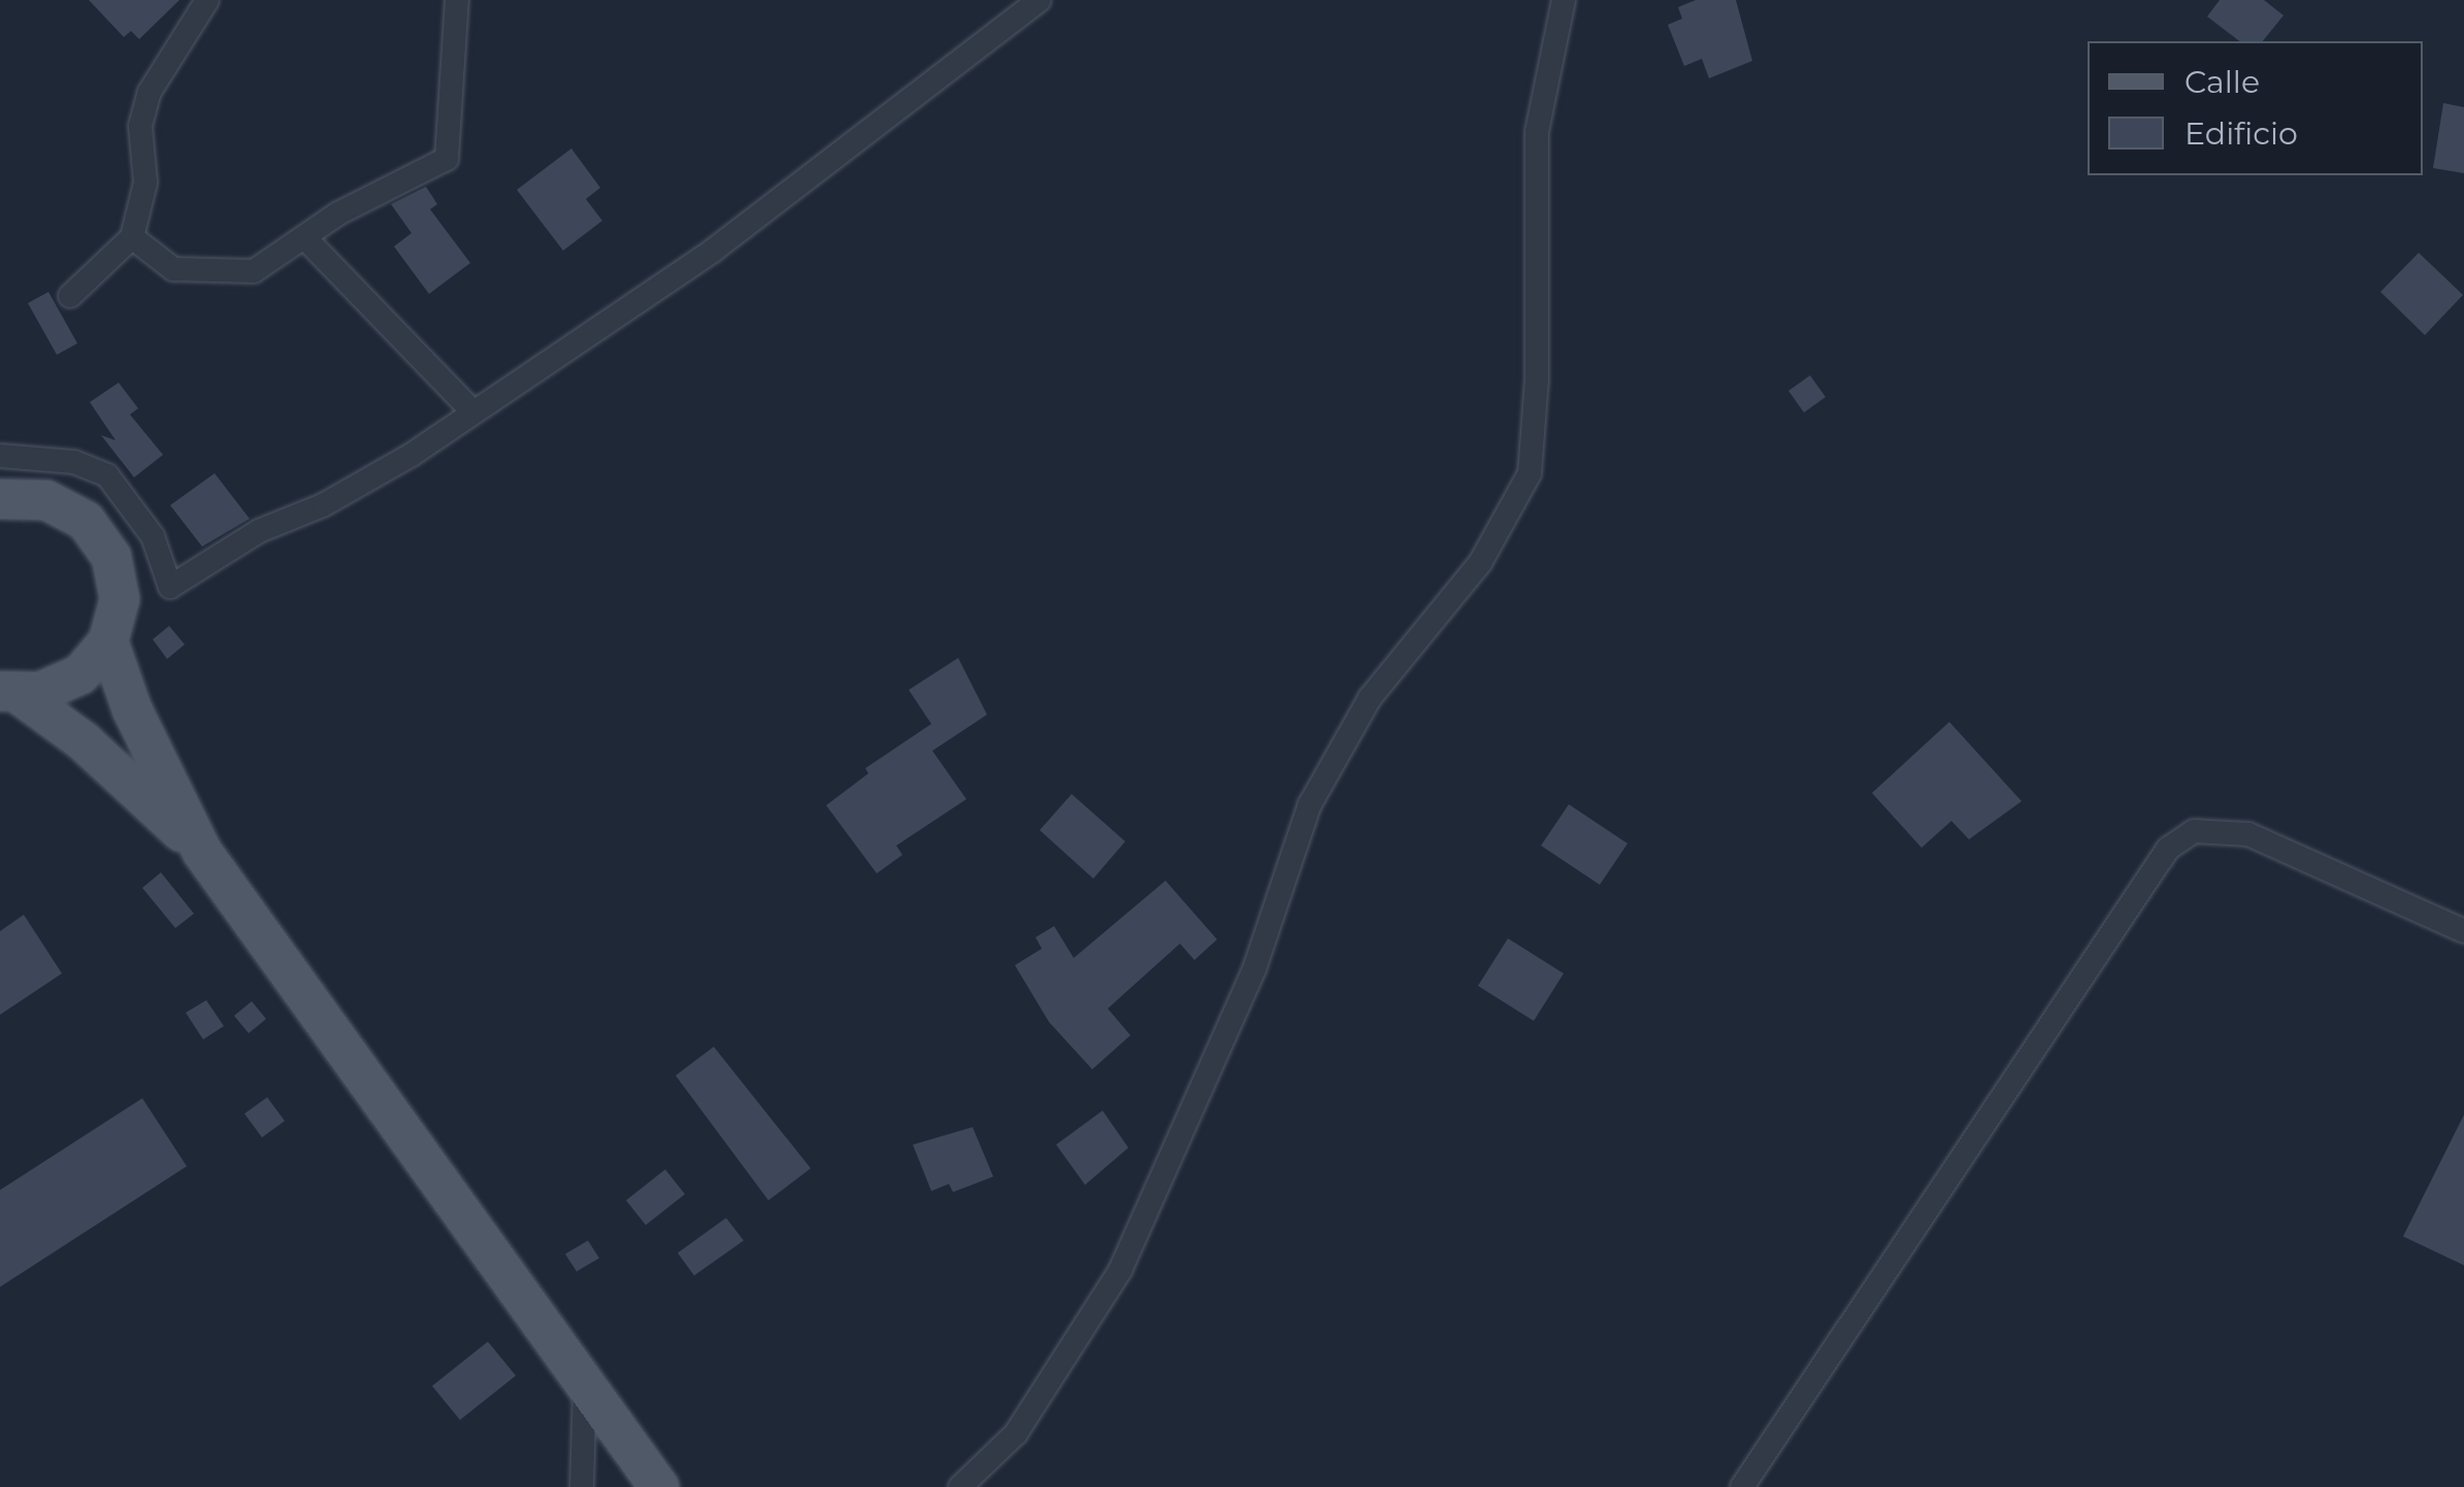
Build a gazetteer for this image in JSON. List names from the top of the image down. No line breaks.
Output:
{"legend":["Calle","Edificio"]}
